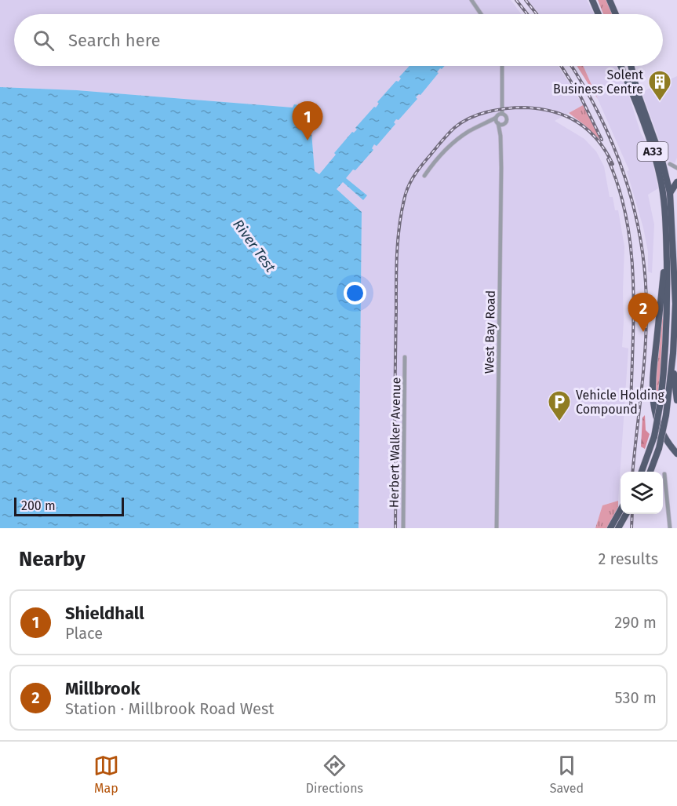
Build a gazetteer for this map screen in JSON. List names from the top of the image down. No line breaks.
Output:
{"streets":{"highway":["A33"],"street":["West Bay Road","Herbert Walker Avenue"]},"water":["River Test"],"places":{"building":["Solent Business Centre"],"parking":["Vehicle Holding Compound"]},"scale_bar":"200 m","page":{"search":"Search here","pins":["1","2"],"scale":"200 m","heading":["Nearby","2 results"],"list":[{"mark":"1","name":"Shieldhall","note":"Place","value":"290 m"},{"mark":"2","name":"Millbrook","note":"Station · Millbrook Road West","value":"530 m"}],"nav":["Map","Directions","Saved"]}}
